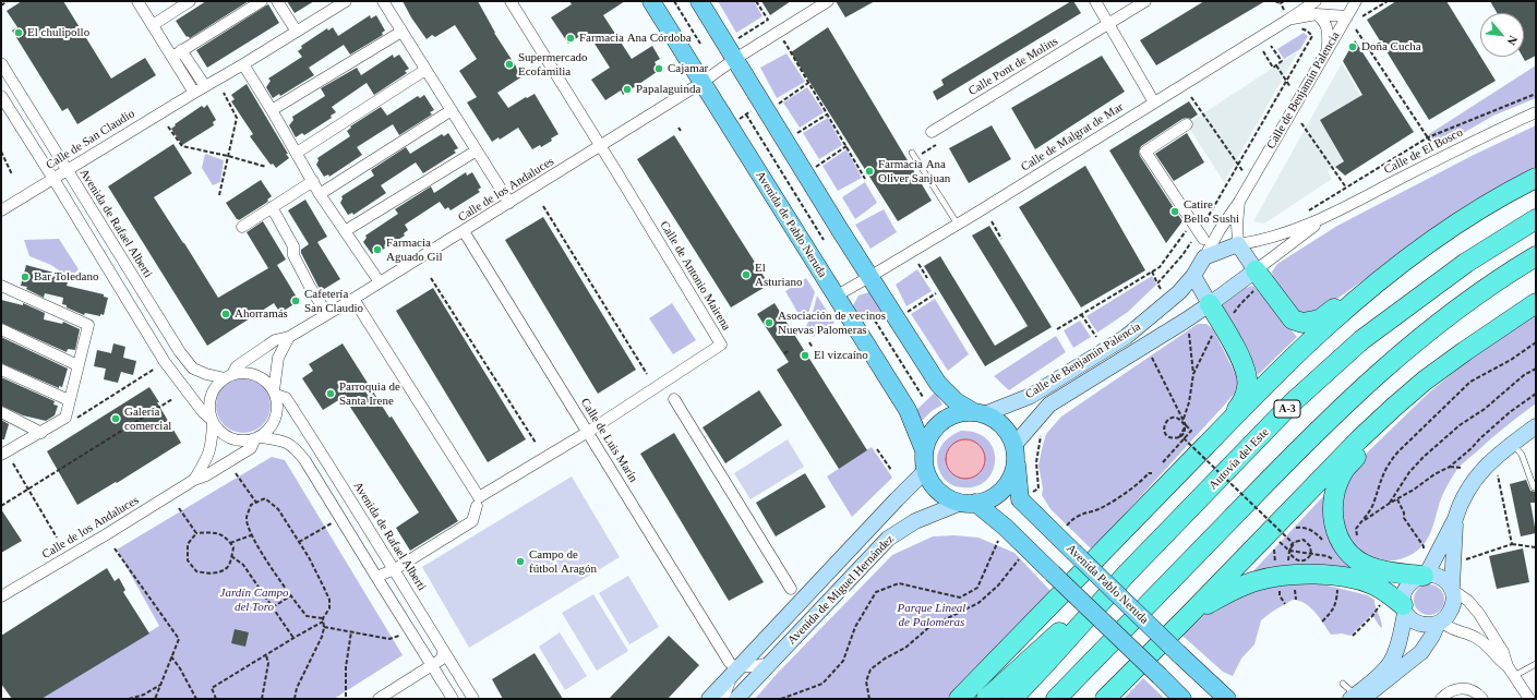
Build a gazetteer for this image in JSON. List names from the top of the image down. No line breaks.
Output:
{"streets":{"highway":["A-3","Autovía del Este"],"main road":["Avenida de Pablo Neruda","Avenida Pablo Neruda"],"street":["Calle Pont de Molins","Calle de Benjamín Palencia","Calle de Malgrat de Mar","Calle de San Claudio","Calle de El Bosco","Calle de los Andaluces","Avenida de Rafael Alberti","Calle de Antonio Mairena","Calle de Luis Marín","Avenida de Miguel Hernández"]},"crossings":[["Calle de Benjamín Palencia","Calle de El Bosco"],["Calle de Benjamín Palencia","Avenida de Pablo Neruda"],["Calle de Benjamín Palencia","Avenida de Miguel Hernández"],["Calle de Malgrat de Mar","Avenida de Pablo Neruda"],["Calle de San Claudio","Avenida de Rafael Alberti"],["Calle de los Andaluces","Avenida de Rafael Alberti"],["Calle de los Andaluces","Avenida de Pablo Neruda"],["Calle de los Andaluces","Calle de Antonio Mairena"],["Calle de los Andaluces","Calle de Luis Marín"],["Avenida de Pablo Neruda","Avenida de Miguel Hernández"],["Calle de Antonio Mairena","Calle de Luis Marín"],["Calle de Luis Marín","Avenida de Miguel Hernández"]],"parks":["Jardín Campo del Toro","Parque Lineal de Palomeras"],"places":["El chulipollo","Farmacia Ana Córdoba","Doña Cucha","Supermercado Ecofamilia","Cajamar","Papalaguinda","Farmacia Ana Oliver Sanjuan","Catire Bello Sushi","Farmacia Aguado Gil","El Asturiano","Bar Toledano","Cafetería San Claudio","Ahorramás","Asociación de vecinos Nuevas Palomeras","El vizcaíno","Parroquia de Santa Irene","Galería comercial","Campo de fútbol Aragón"],"north":"bottom right"}
